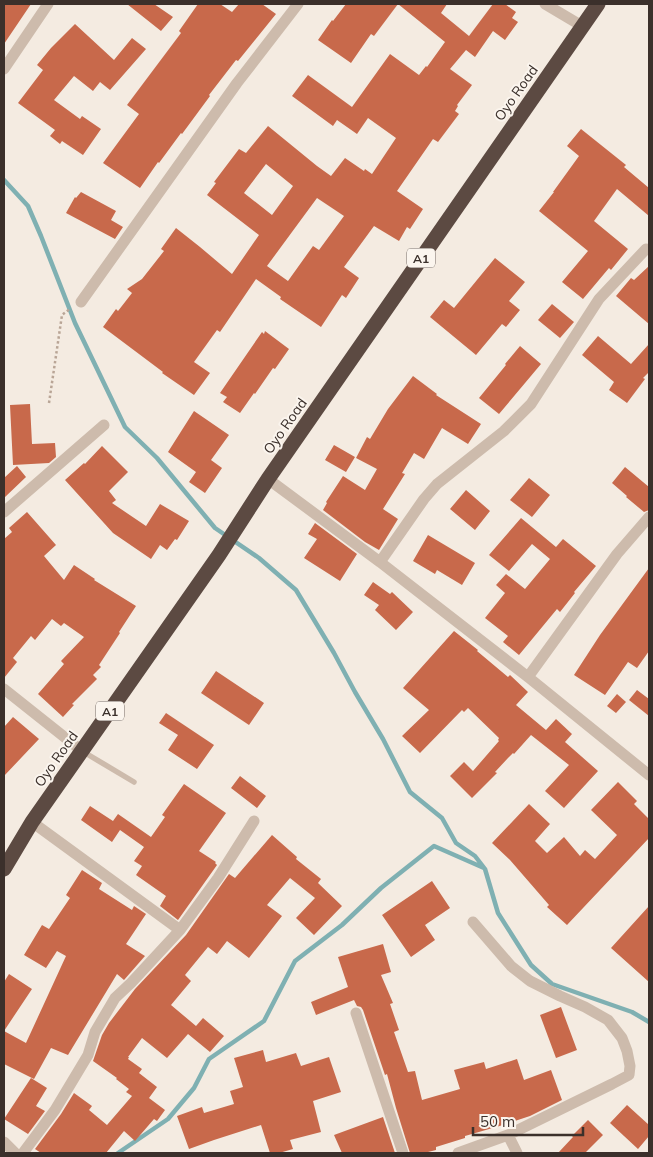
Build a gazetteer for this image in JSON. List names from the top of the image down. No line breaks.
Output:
{"streets":{"highway":["Oyo Road","A1"]},"scale_bar":"50 m"}
